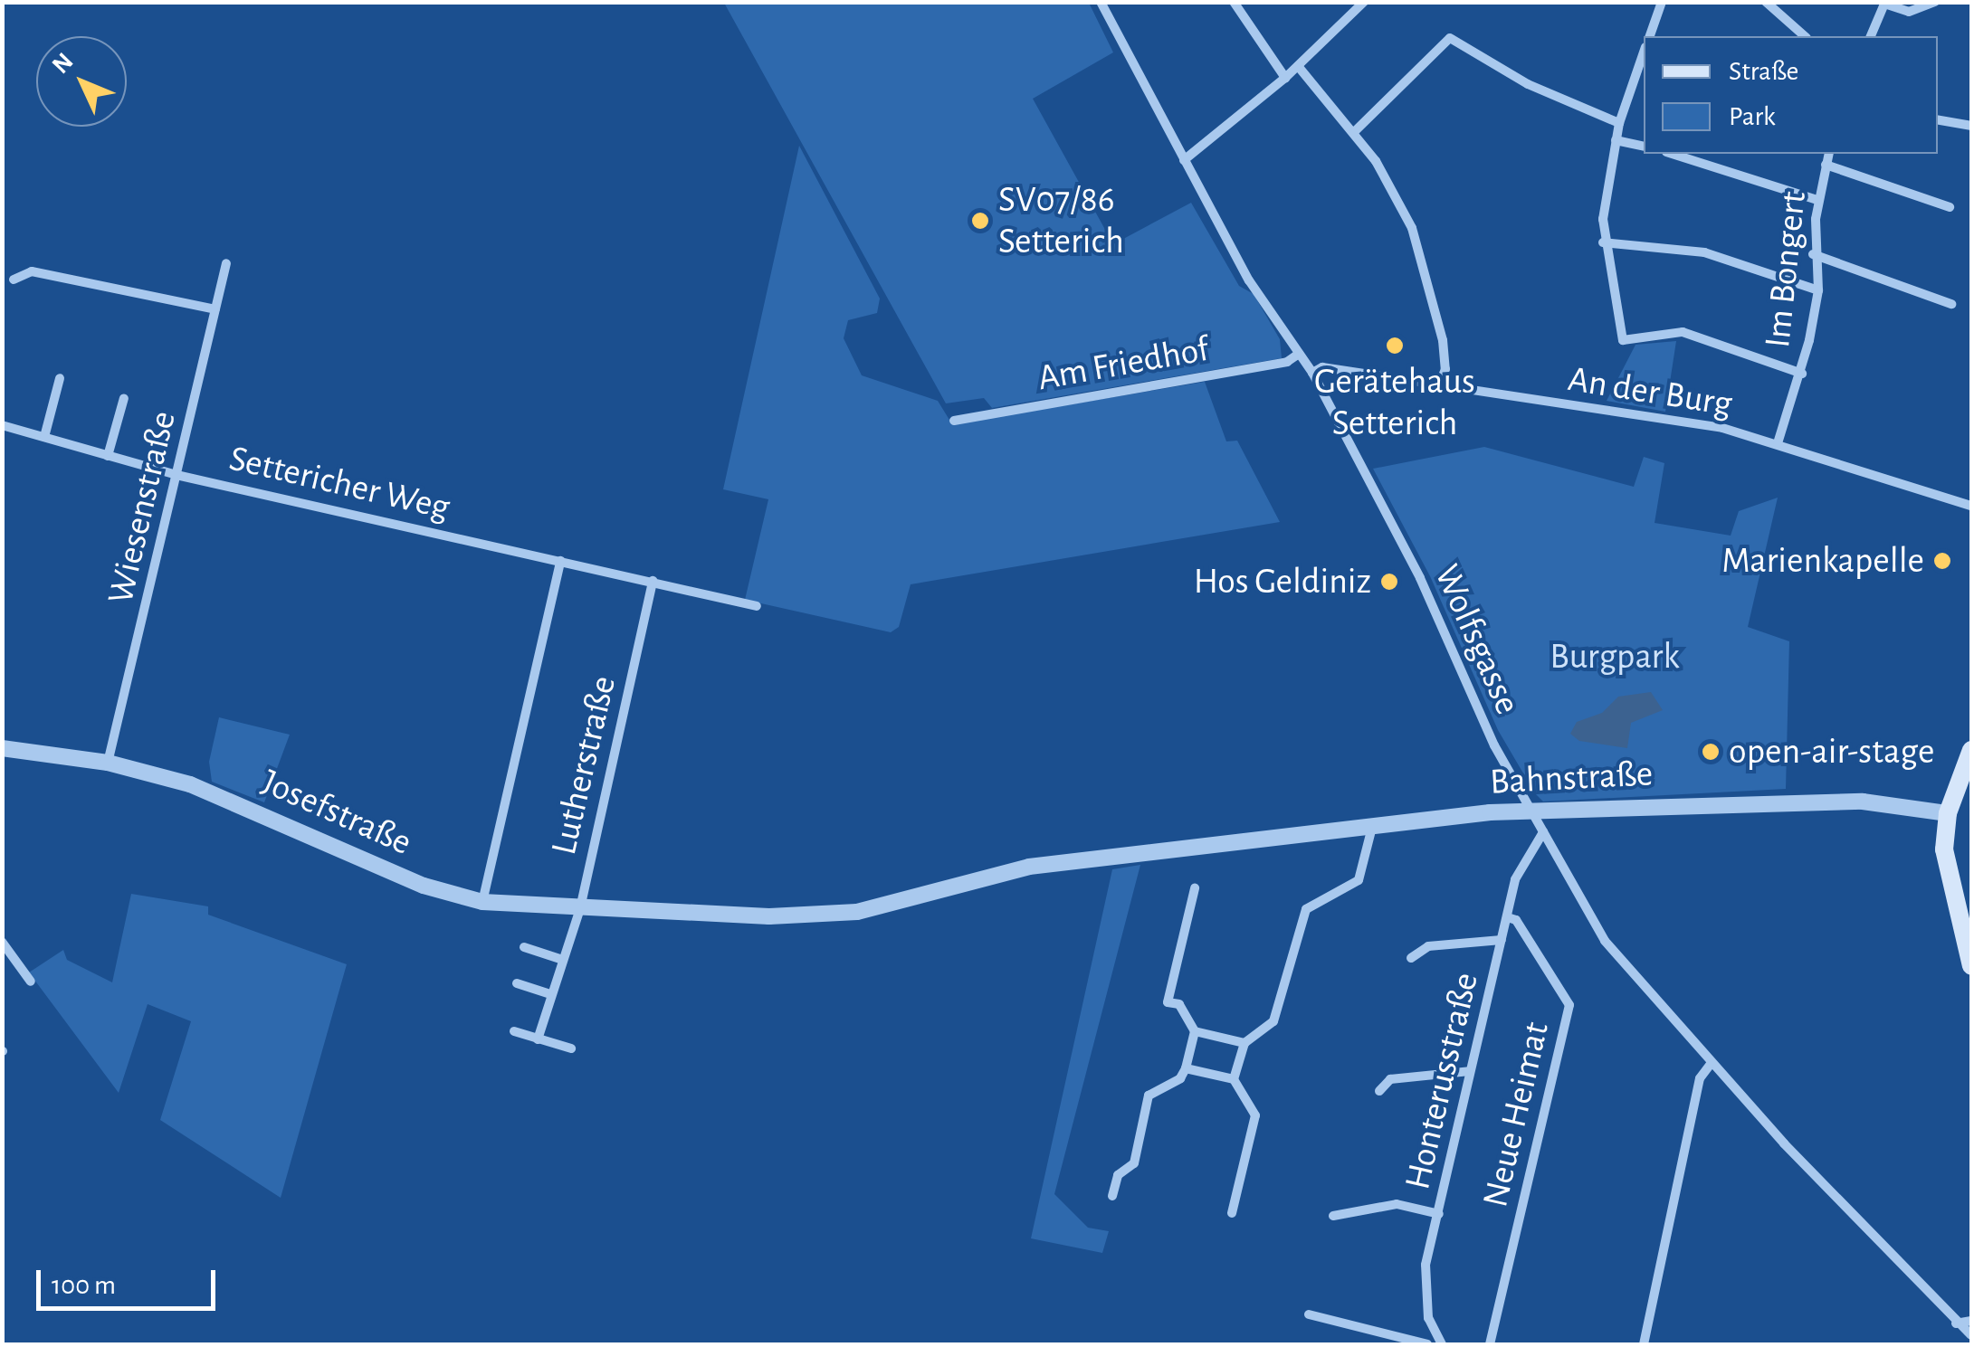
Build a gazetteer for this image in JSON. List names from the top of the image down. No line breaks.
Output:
{"streets":{"street":["Im Bongert","Am Friedhof","An der Burg","Settericher Weg","Wiesenstraße","Wolfsgasse","Lutherstraße","Bahnstraße","Josefstraße","Honterusstraße","Neue Heimat"]},"crossings":[["Im Bongert","An der Burg"],["Am Friedhof","Wolfsgasse"],["An der Burg","Wolfsgasse"],["Settericher Weg","Wiesenstraße"],["Settericher Weg","Lutherstraße"],["Wiesenstraße","Josefstraße"],["Wolfsgasse","Bahnstraße"],["Wolfsgasse","Honterusstraße"],["Lutherstraße","Josefstraße"],["Bahnstraße","Josefstraße"],["Honterusstraße","Neue Heimat"]],"parks":["Burgpark"],"places":["SV07/86 Setterich","Gerätehaus Setterich","Marienkapelle","Hos Geldiniz","open-air-stage"],"legend":["Straße","Park"],"scale_bar":"100 m","north":"top left"}
